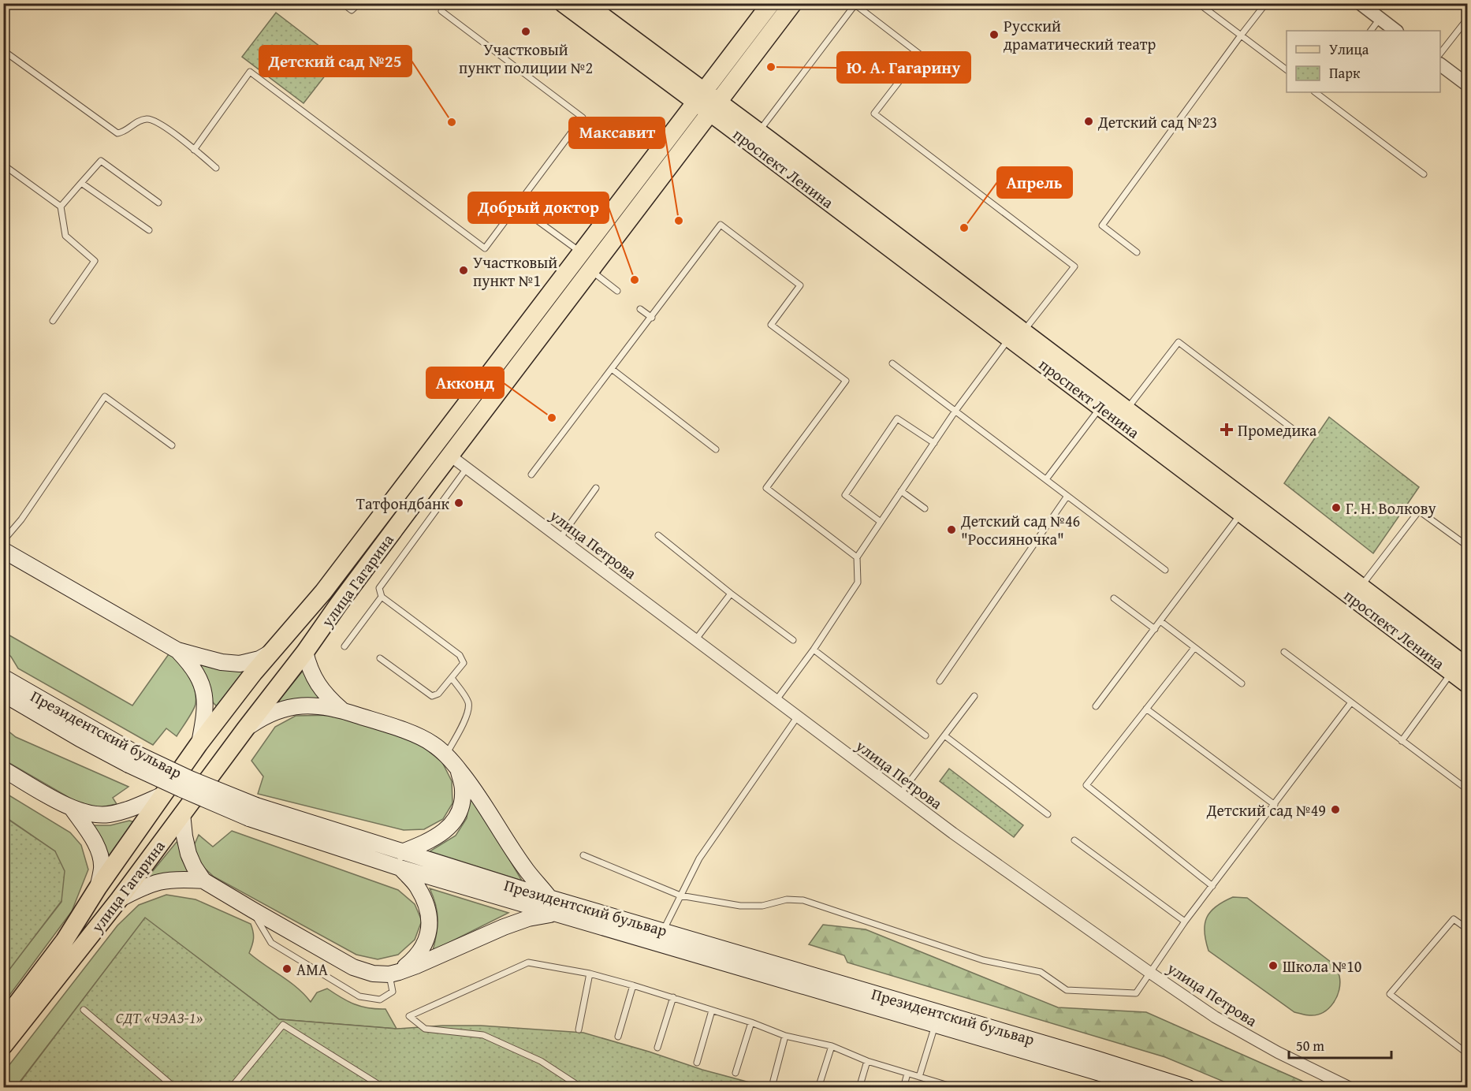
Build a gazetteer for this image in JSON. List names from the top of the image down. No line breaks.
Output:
{"streets":{"main road":["проспект Ленина","улица Гагарина","Президентский бульвар"],"street":["улица Петрова"]},"crossings":[["проспект Ленина","улица Гагарина"],["улица Петрова","улица Гагарина"]],"parks":["СДТ «ЧЭАЗ-1»"],"places":{"other":["Участковый пункт полиции №2","Русский драматический театр","Ю. А. Гагарину","Детский сад №23","Детский сад №25","Максавит","Апрель","Участковый пункт №1","Добрый доктор","Акконд","Татфондбанк","Г. Н. Волкову","Детский сад №46 \"Россияночка\"","Детский сад №49","Школа №10","АМА"],"health":["Промедика"]},"legend":["Улица","Парк"],"scale_bar":"50 m"}
